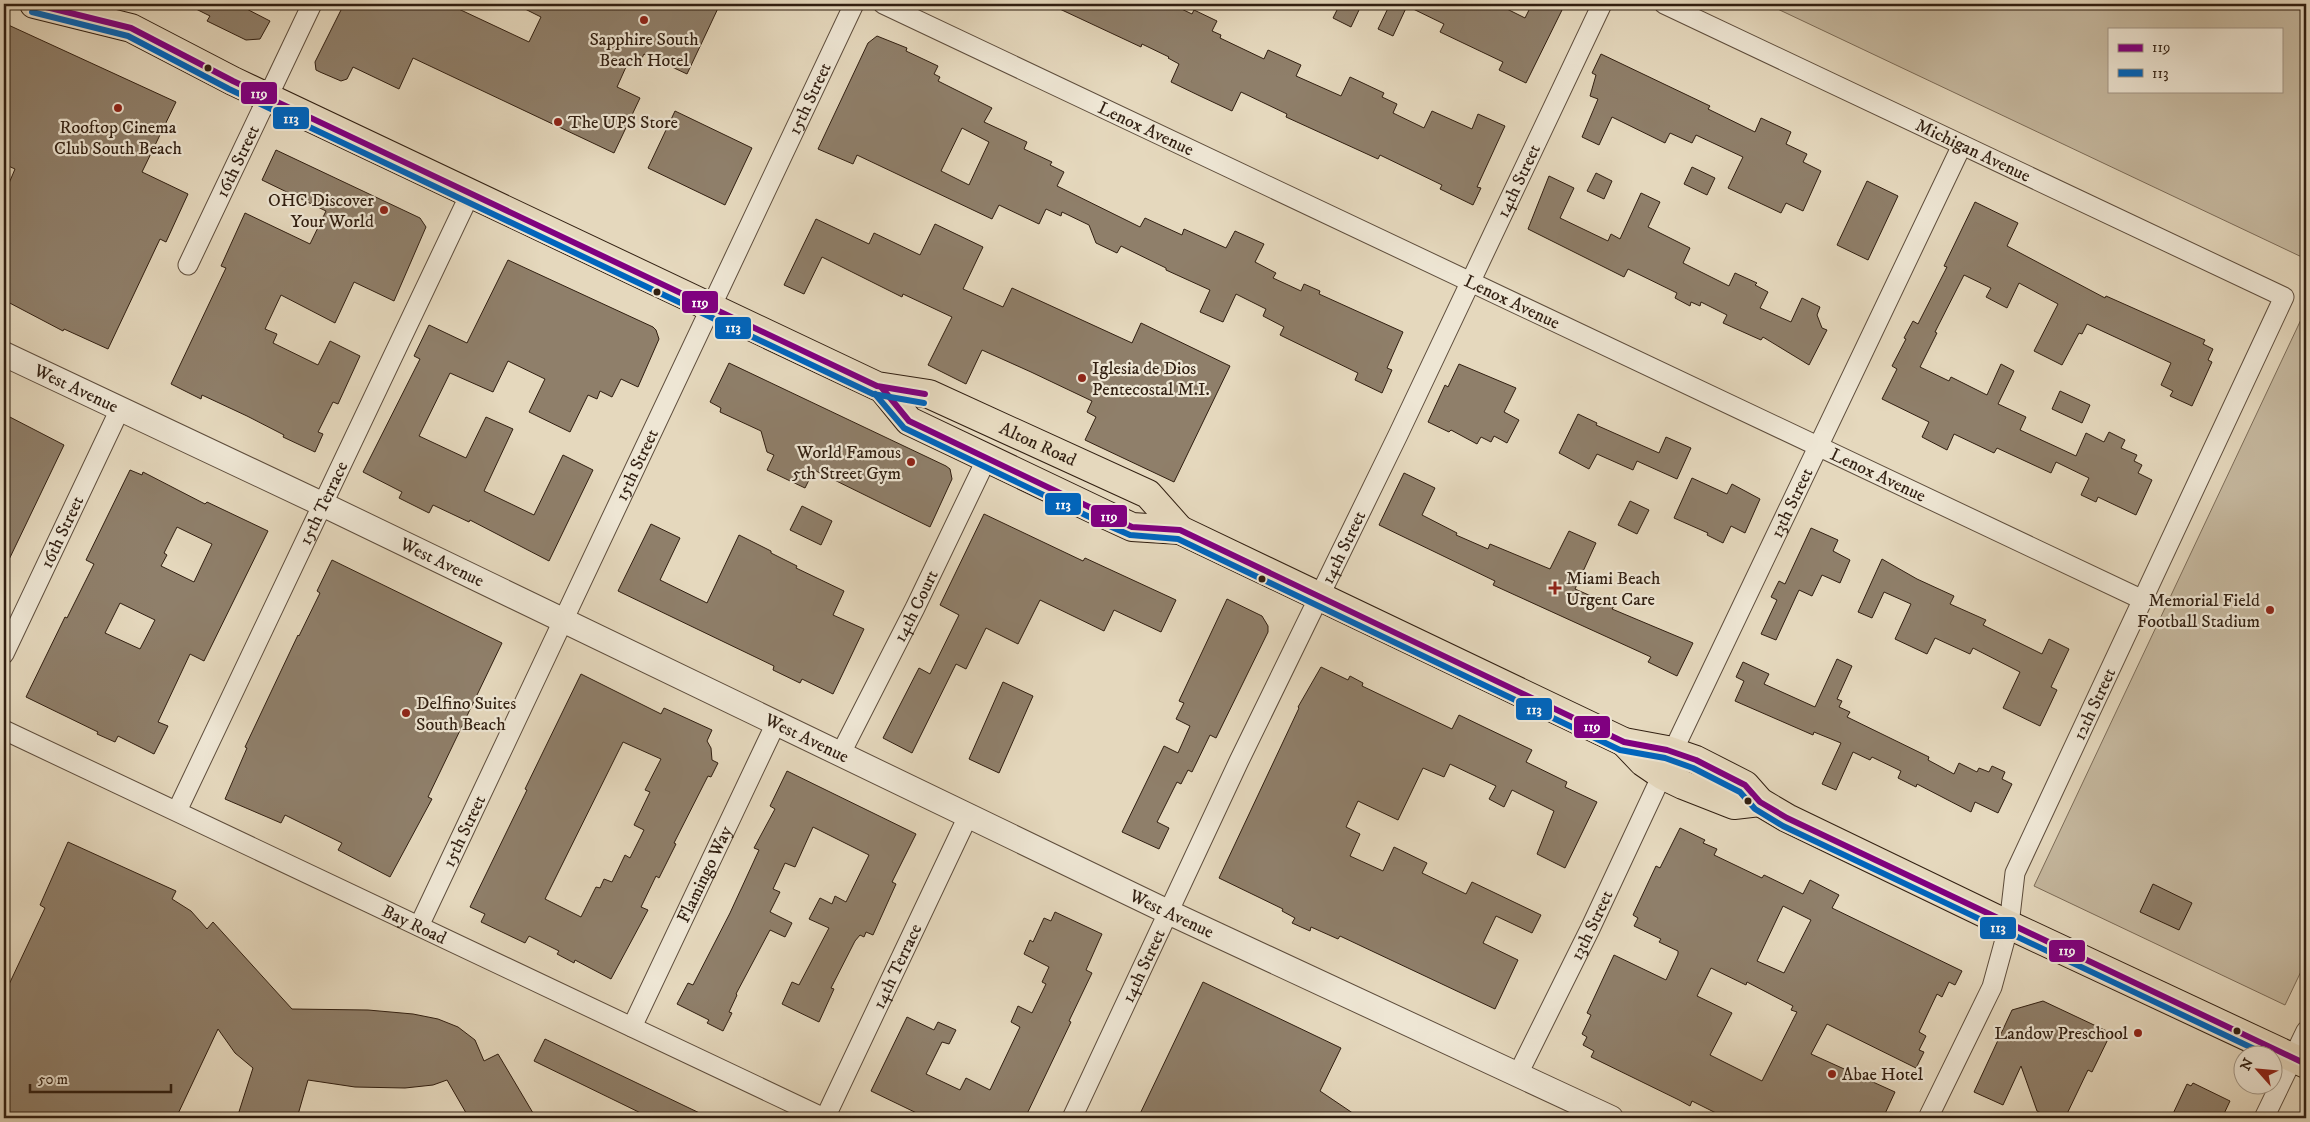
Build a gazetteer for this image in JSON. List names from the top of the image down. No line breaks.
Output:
{"streets":{"highway":["Alton Road"],"street":["15th Street","Lenox Avenue","Michigan Avenue","16th Street","14th Street","West Avenue","15th Terrace","13th Street","14th Court","12th Street","Flamingo Way","Bay Road","14th Terrace"]},"crossings":[["15th Street","West Avenue"],["15th Street","Alton Road"],["15th Street","Bay Road"],["Lenox Avenue","14th Street"],["Lenox Avenue","13th Street"],["Lenox Avenue","12th Street"],["Michigan Avenue","13th Street"],["Michigan Avenue","12th Street"],["16th Street","West Avenue"],["16th Street","Alton Road"],["14th Street","West Avenue"],["14th Street","Alton Road"],["West Avenue","15th Terrace"],["West Avenue","13th Street"],["West Avenue","14th Court"],["West Avenue","Flamingo Way"],["West Avenue","14th Terrace"],["Alton Road","15th Terrace"],["Alton Road","13th Street"],["Alton Road","14th Court"],["Alton Road","12th Street"],["15th Terrace","Bay Road"],["Flamingo Way","Bay Road"],["Bay Road","14th Terrace"]],"places":{"other":["Sapphire South Beach Hotel","Rooftop Cinema Club South Beach","The UPS Store","OHC Discover Your World","Iglesia de Dios Pentecostal M.I.","World Famous 5th Street Gym","Memorial Field Football Stadium","Delfino Suites South Beach","Landow Preschool","Abae Hotel"],"health":["Miami Beach Urgent Care"]},"lines":["transit line 119","transit line 113"],"legend":["119","113"],"scale_bar":"50 m","north":"top left"}
